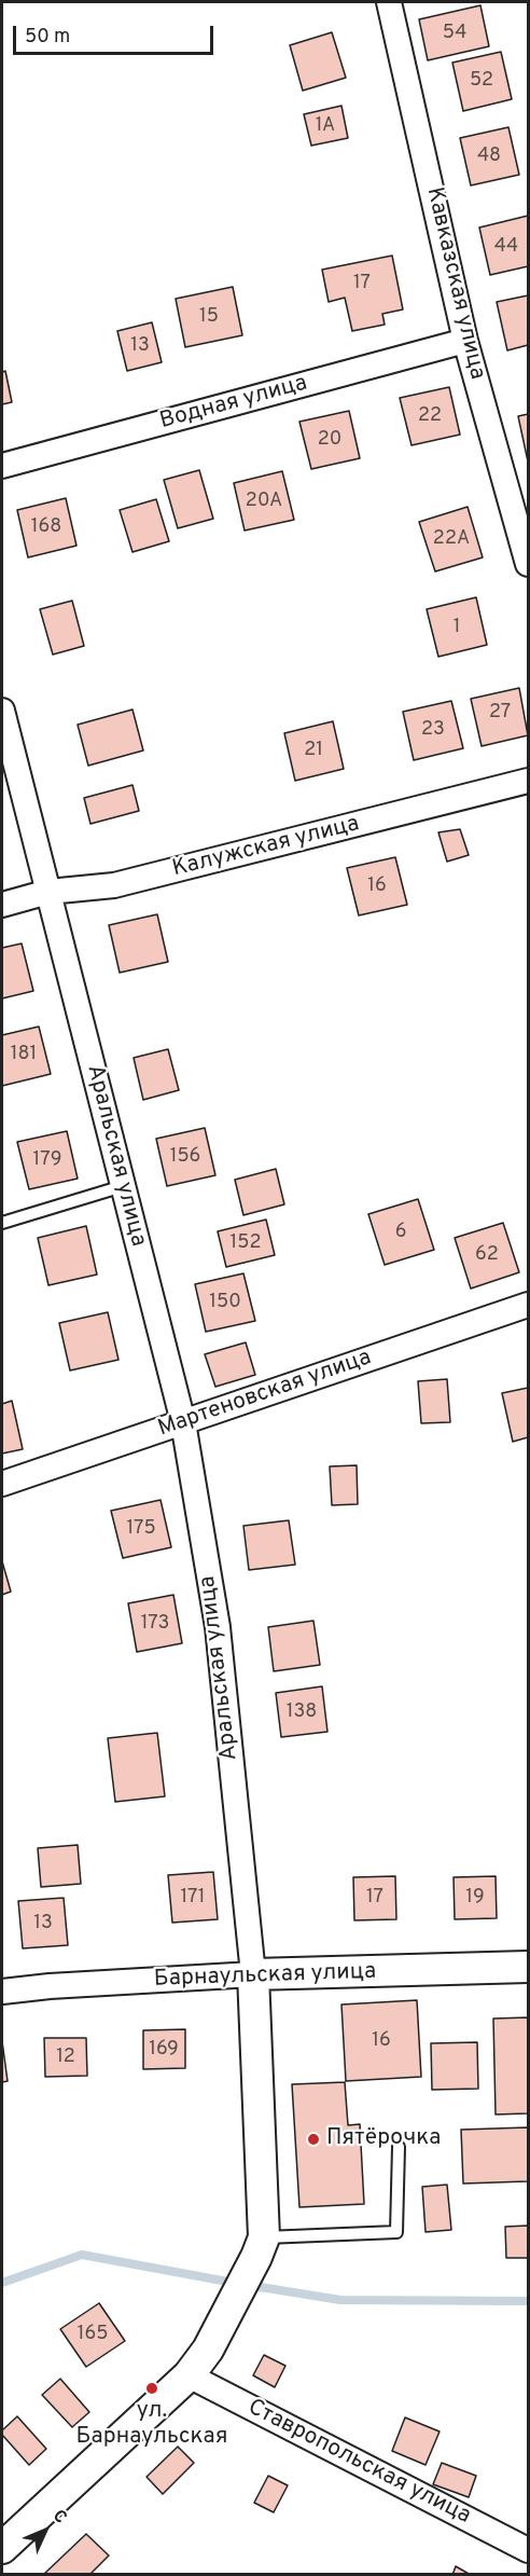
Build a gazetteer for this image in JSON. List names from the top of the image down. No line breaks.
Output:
{"streets":{"street":["Кавказская улица","Водная улица","Калужская улица","Аральская улица","Мартеновская улица","Барнаульская улица","Ставропольская улица"]},"crossings":[["Кавказская улица","Водная улица"],["Калужская улица","Аральская улица"],["Аральская улица","Мартеновская улица"],["Аральская улица","Барнаульская улица"],["Аральская улица","Ставропольская улица"]],"places":["Пятёрочка","ул. Барнаульская"],"house_numbers":["54","52","1А","48","44","17","15","13","22","20","20А","168","22А","1","27","23","21","16","181","156","179","6","152","62","150","175","173","138","171","17","19","13","16","169","12","165"],"scale_bar":"50 m","north":"top right"}
